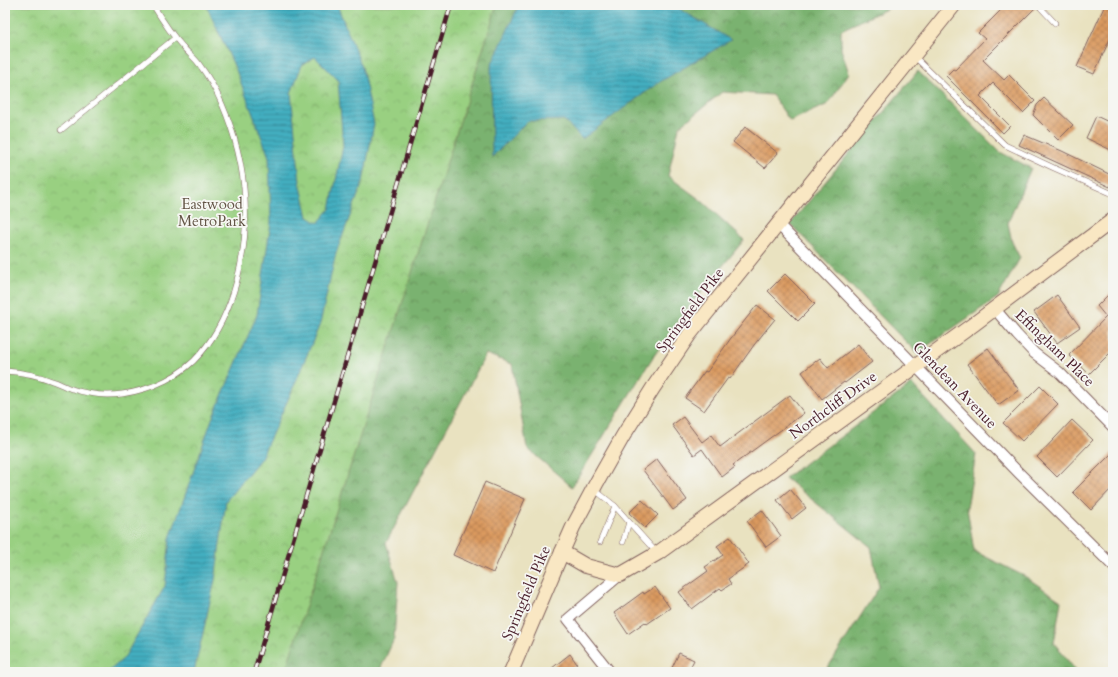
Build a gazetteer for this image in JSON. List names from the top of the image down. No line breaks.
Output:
{"streets":{"main road":["Springfield Pike","Northcliff Drive"],"street":["Effingham Place","Glendean Avenue"]},"crossings":[["Springfield Pike","Glendean Avenue"],["Effingham Place","Northcliff Drive"],["Glendean Avenue","Northcliff Drive"]],"parks":["Eastwood MetroPark"]}
